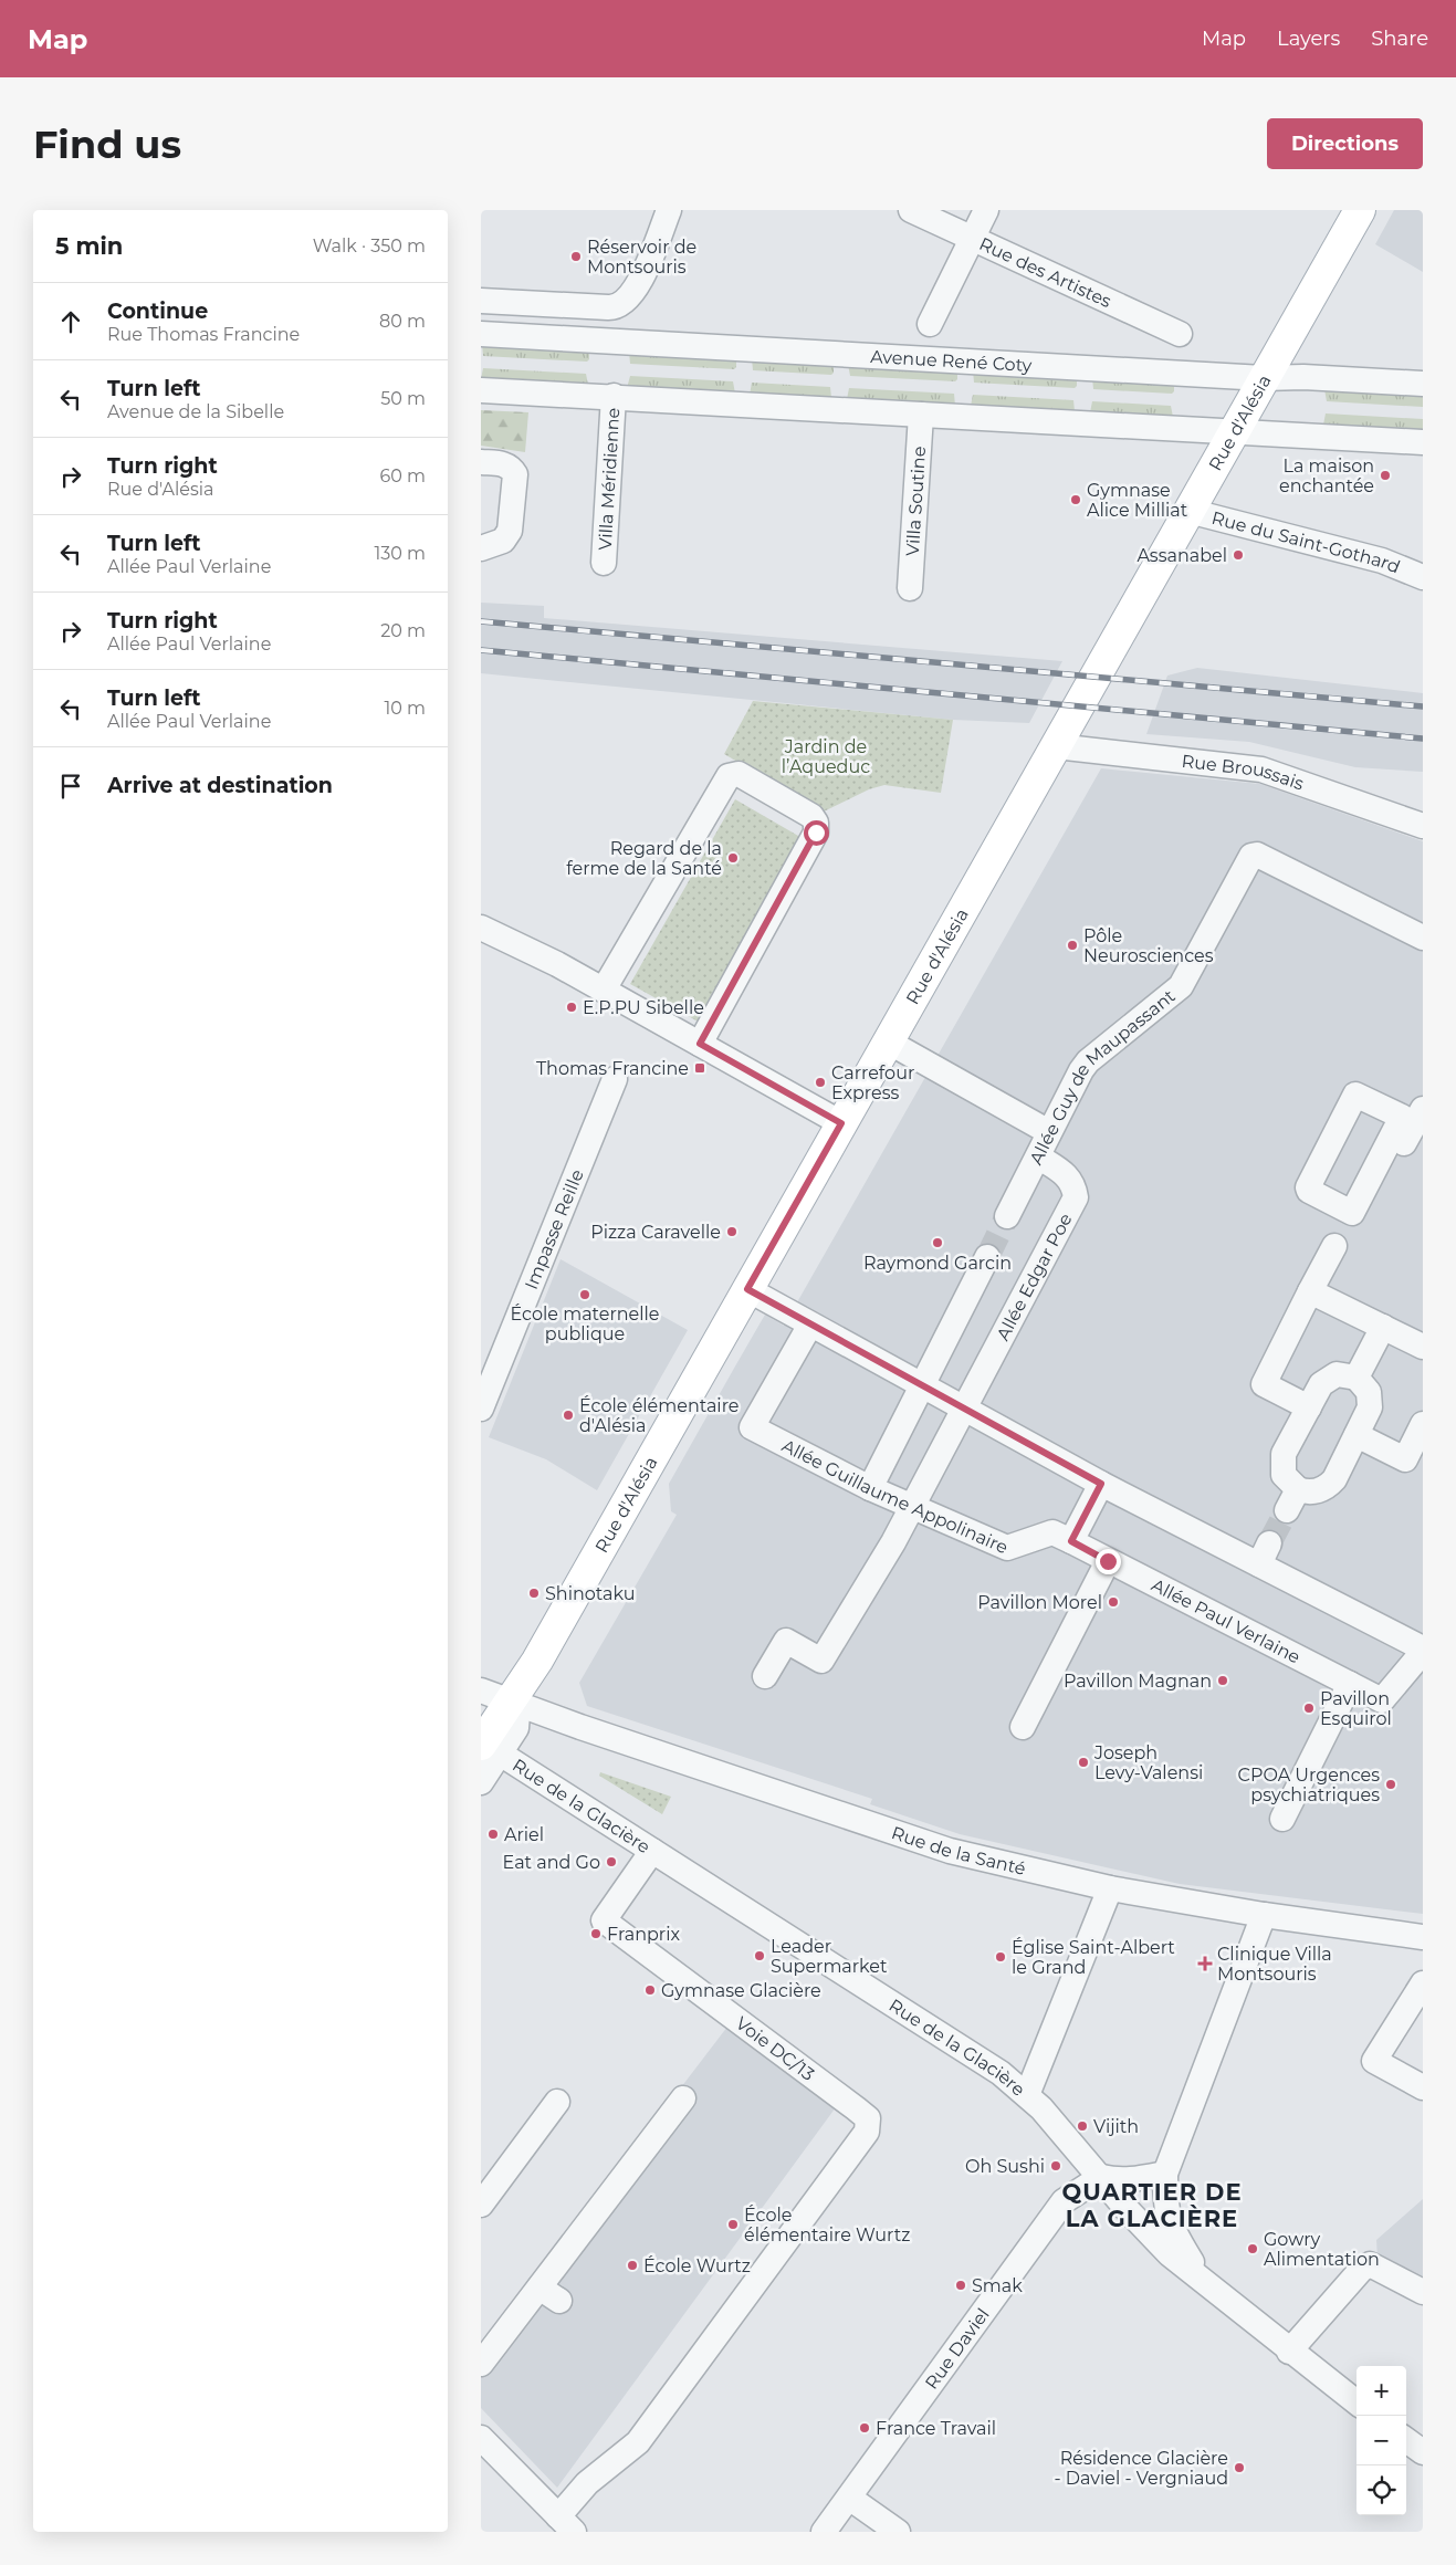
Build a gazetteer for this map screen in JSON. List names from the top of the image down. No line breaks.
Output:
{"streets":{"main road":["Rue d'Alésia"],"street":["Rue des Artistes","Avenue René Coty","Villa Méridienne","Villa Soutine","Rue du Saint-Gothard","Rue Broussais","Allée Guy de Maupassant","Impasse Reille","Allée Edgar Poe","Allée Guillaume Appolinaire","Allée Paul Verlaine","Rue de la Glacière","Rue de la Santé","Voie DC/13","Rue Daviel"]},"crossings":[["Avenue René Coty","Rue d'Alésia"],["Rue d'Alésia","Rue du Saint-Gothard"],["Rue d'Alésia","Rue Broussais"],["Rue d'Alésia","Allée Paul Verlaine"],["Rue d'Alésia","Rue de la Glacière"],["Rue d'Alésia","Rue de la Santé"],["Allée Guy de Maupassant","Allée Edgar Poe"],["Allée Edgar Poe","Allée Guillaume Appolinaire"],["Allée Edgar Poe","Allée Paul Verlaine"],["Allée Guillaume Appolinaire","Allée Paul Verlaine"],["Rue de la Glacière","Voie DC/13"],["Rue de la Glacière","Rue Daviel"]],"districts":["QUARTIER DE LA GLACIÈRE"],"parks":["Jardin de l’Aqueduc"],"places":{"other":["Réservoir de Montsouris","La maison enchantée","Gymnase Alice Milliat","Assanabel","Regard de la ferme de la Santé","Pôle Neurosciences","E.P.PU Sibelle","Carrefour Express","Pizza Caravelle","Raymond Garcin","École maternelle publique","École élémentaire d'Alésia","Shinotaku","Pavillon Morel","Pavillon Magnan","Pavillon Esquirol","Joseph Levy-Valensi","CPOA Urgences psychiatriques","Ariel","Eat and Go","Franprix","Leader Supermarket","Église Saint-Albert le Grand","Gymnase Glacière","Vijith","Oh Sushi","École élémentaire Wurtz","Gowry Alimentation","École Wurtz","Smak","France Travail","Résidence Glacière - Daviel - Vergniaud"],"transit":["Thomas Francine"],"health":["Clinique Villa Montsouris"]},"page":{"header":"Map","nav":["Map","Layers","Share"],"buttons":"Directions","title":"Find us","heading":["5 min","Walk · 350 m"],"list":[["Continue","Rue Thomas Francine","80 m"],["Turn left","Avenue de la Sibelle","50 m"],["Turn right","Rue d'Alésia","60 m"],["Turn left","Allée Paul Verlaine","130 m"],["Turn right","Allée Paul Verlaine","20 m"],["Turn left","Allée Paul Verlaine","10 m"],"Arrive at destination"],"map_buttons":["+","−"]}}
